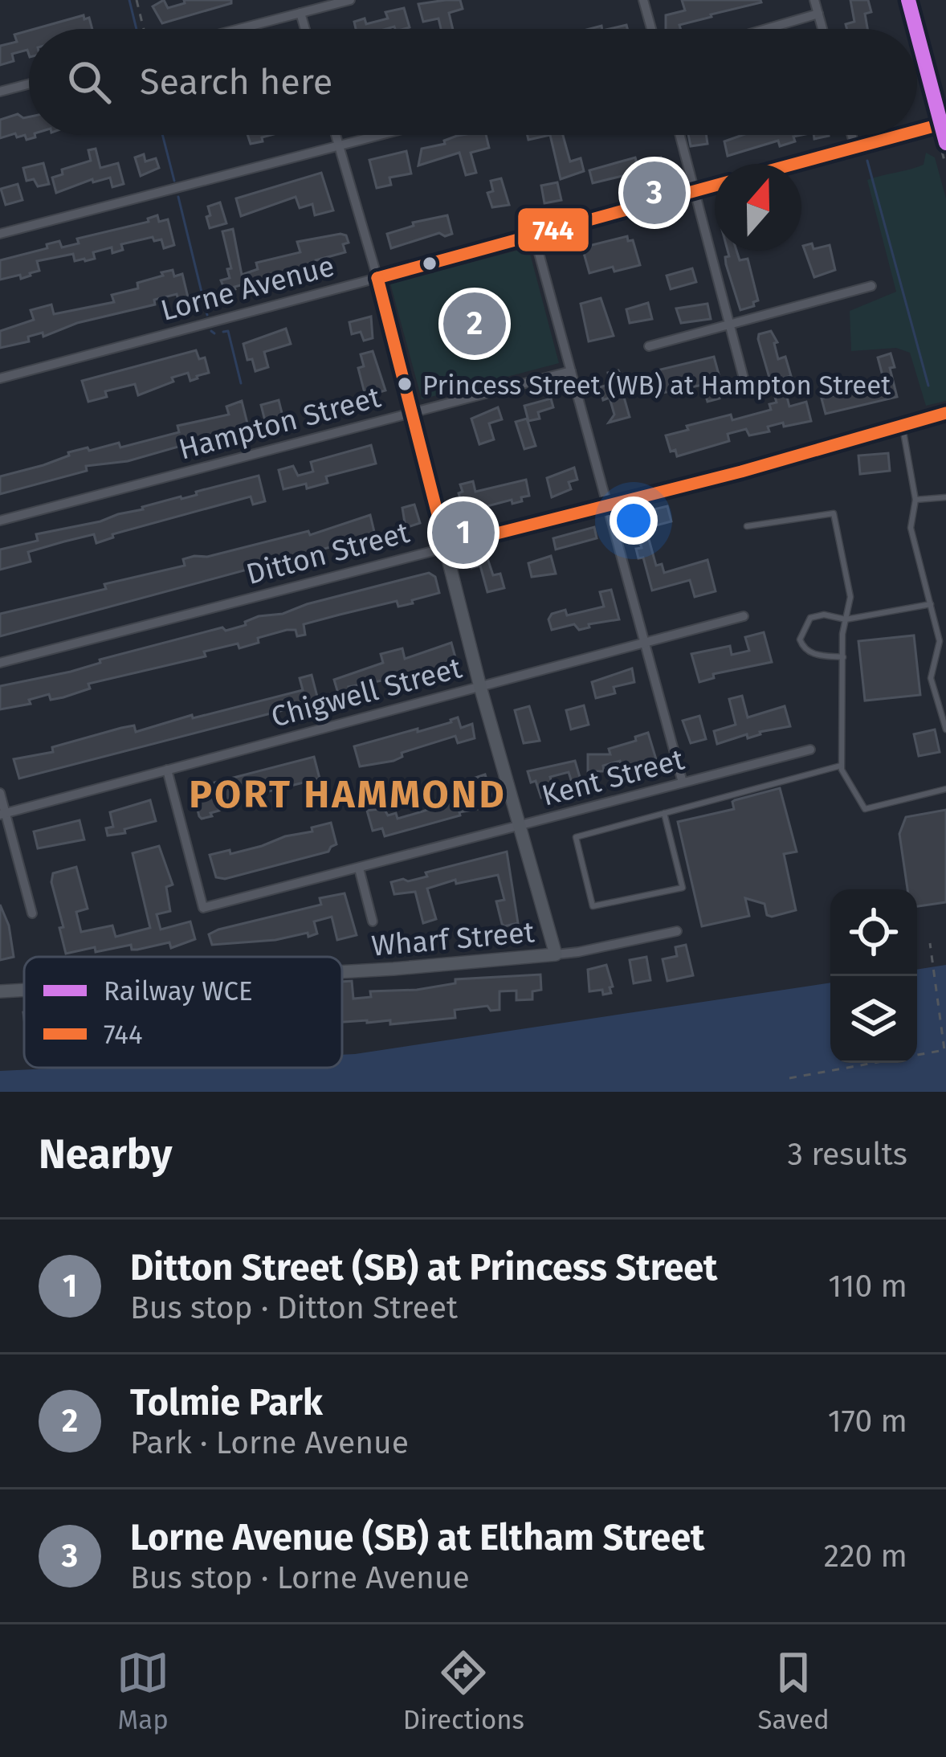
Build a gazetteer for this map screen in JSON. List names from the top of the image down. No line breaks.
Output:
{"streets":{"street":["Lorne Avenue","Hampton Street","Ditton Street","Chigwell Street","Kent Street","Wharf Street"]},"crossings":[["Chigwell Street","Kent Street"]],"districts":["PORT HAMMOND"],"places":["Princess Street (WB) at Hampton Street"],"lines":["rail line WCE","transit line 744"],"legend":["Railway WCE","744"],"north":"top","page":{"search":"Search here","pins":["3","2","1"],"heading":["Nearby","3 results"],"list":[{"mark":"1","name":"Ditton Street (SB) at Princess Street","note":"Bus stop · Ditton Street","value":"110 m"},{"mark":"2","name":"Tolmie Park","note":"Park · Lorne Avenue","value":"170 m"},{"mark":"3","name":"Lorne Avenue (SB) at Eltham Street","note":"Bus stop · Lorne Avenue","value":"220 m"}],"nav":["Map","Directions","Saved"]}}
